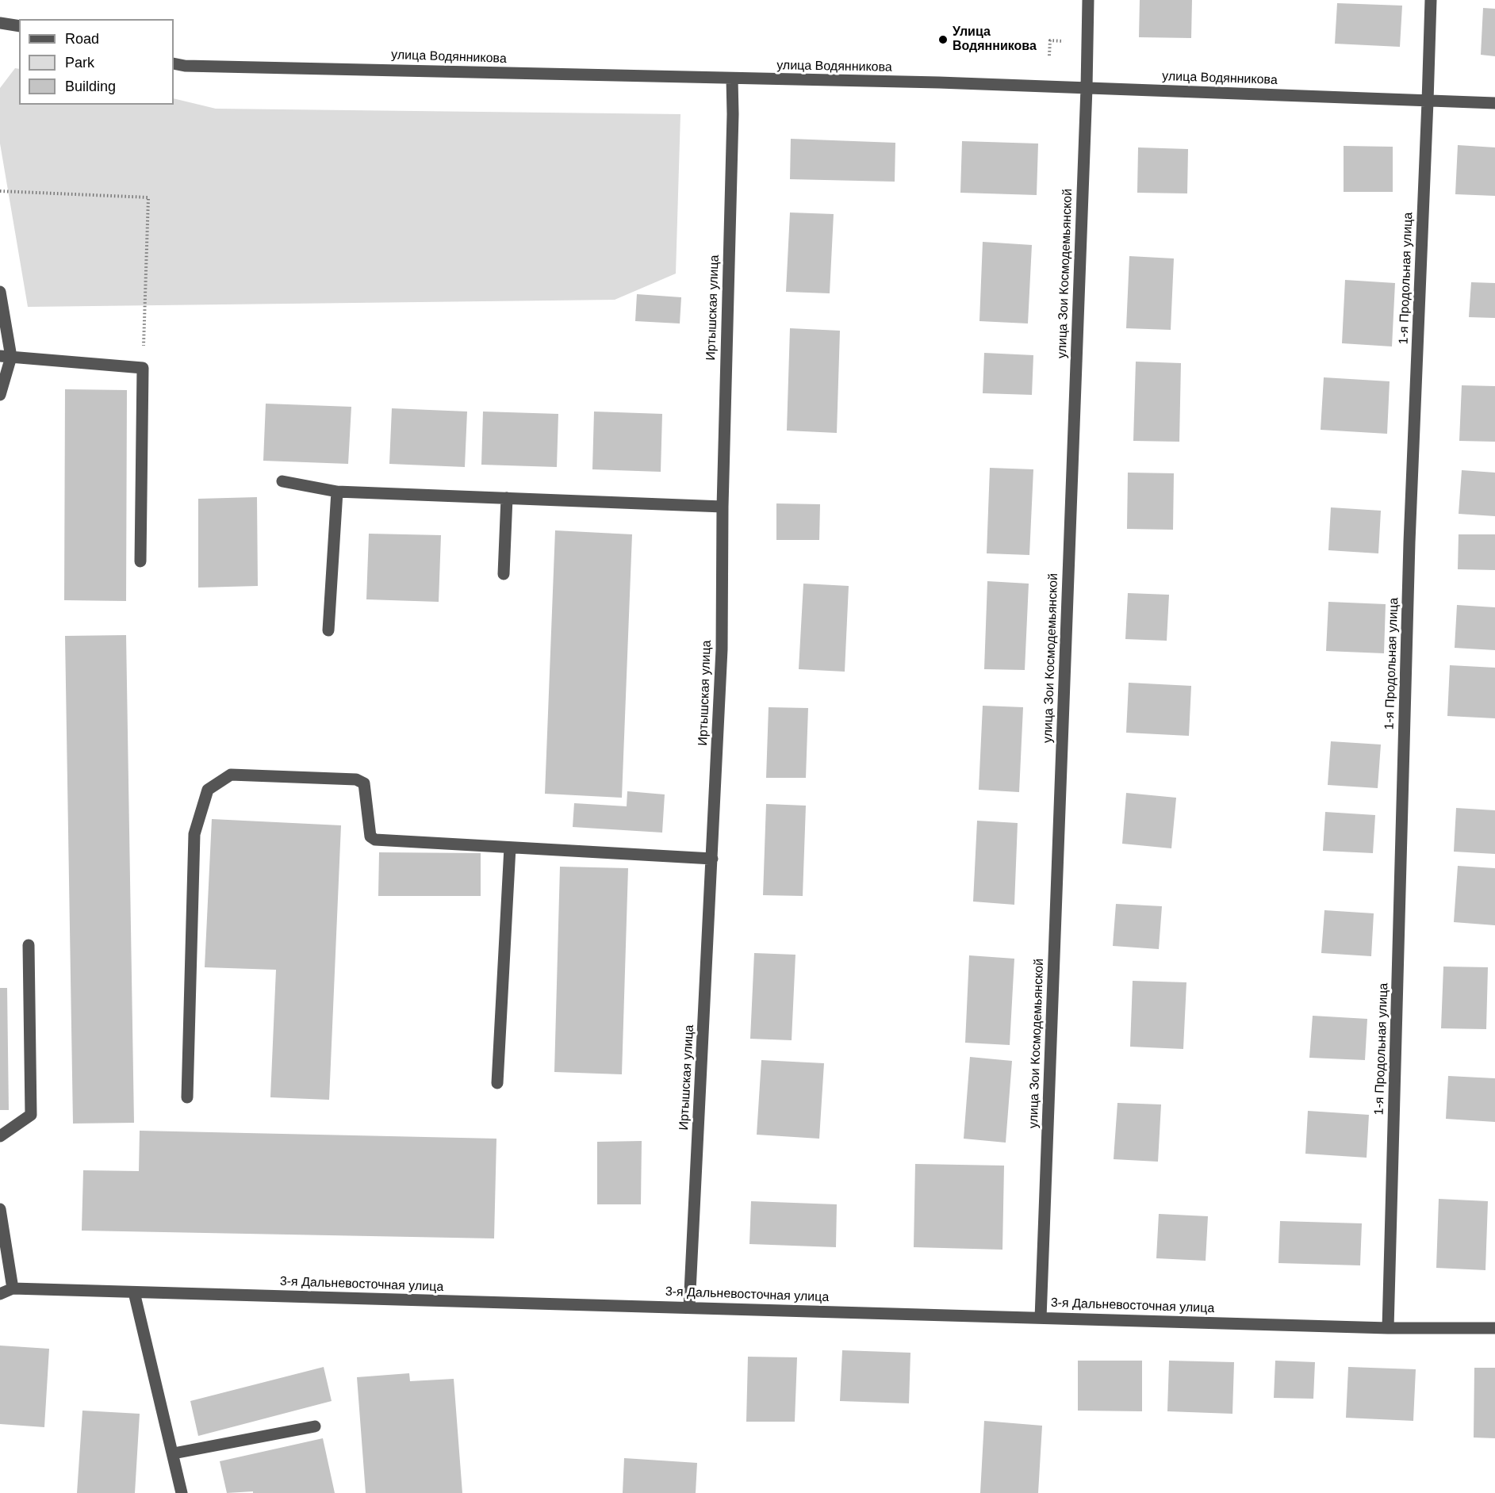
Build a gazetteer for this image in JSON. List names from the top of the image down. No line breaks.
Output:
{"streets":{"street":["улица Водянникова","улица Зои Космодемьянской","1-я Продольная улица","Иртышская улица","3-я Дальневосточная улица"]},"crossings":[["улица Водянникова","улица Зои Космодемьянской"],["улица Водянникова","1-я Продольная улица"],["улица Водянникова","Иртышская улица"],["улица Зои Космодемьянской","3-я Дальневосточная улица"],["1-я Продольная улица","3-я Дальневосточная улица"],["Иртышская улица","3-я Дальневосточная улица"]],"places":["Улица Водянникова"],"legend":["Road","Park","Building"]}
